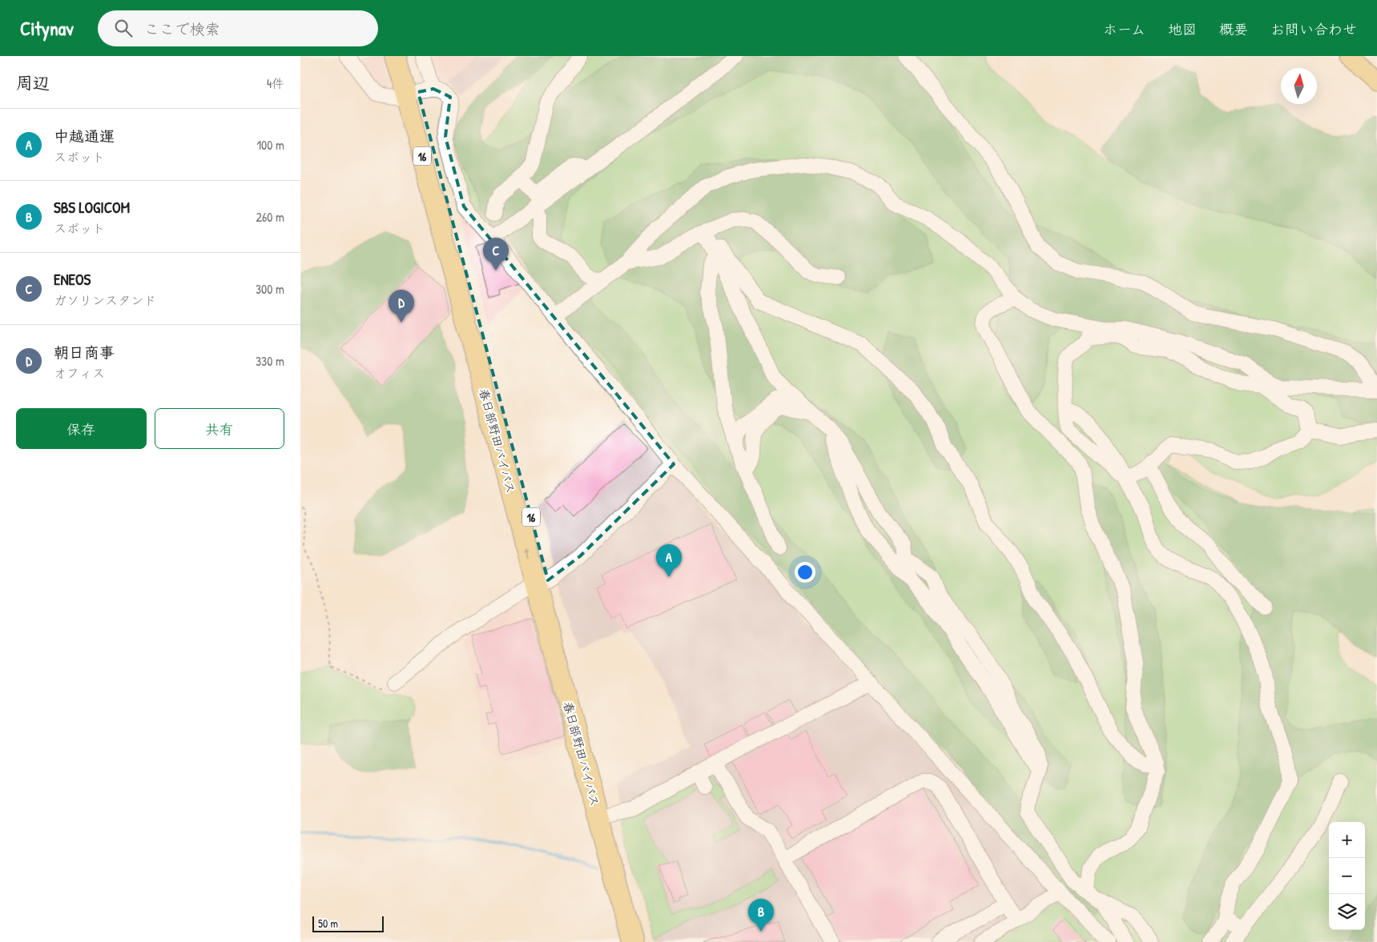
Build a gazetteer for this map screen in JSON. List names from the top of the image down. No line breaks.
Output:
{"streets":{"highway":["16","春日部野田バイパス"]},"scale_bar":"50 m","north":"top","page":{"header":"Citynav","search":"ここで検索","nav":["ホーム","地図","概要","お問い合わせ"],"heading":["周辺","4件"],"list":[{"mark":"A","name":"中越通運","note":"スポット","value":"100 m"},{"mark":"B","name":"SBS LOGICOM","note":"スポット","value":"260 m"},{"mark":"C","name":"ENEOS","note":"ガソリンスタンド","value":"300 m"},{"mark":"D","name":"朝日商事","note":"オフィス","value":"330 m"}],"pins":["C","D","A","B"],"buttons":["保存","共有"],"map_buttons":["+","−"],"scale":"50 m"}}
